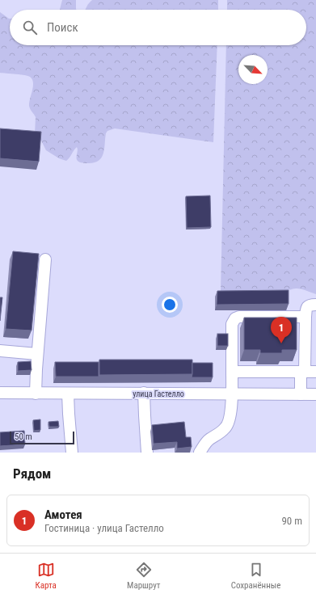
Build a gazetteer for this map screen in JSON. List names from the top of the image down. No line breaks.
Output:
{"streets":{"street":["улица Гастелло"]},"scale_bar":"50 m","north":"bottom right","page":{"search":"Поиск","pins":"1","scale":"50 m","heading":"Рядом","list":[{"mark":"1","name":"Амотея","note":"Гостиница · улица Гастелло","value":"90 m"}],"nav":["Карта","Маршрут","Сохранённые"]}}
